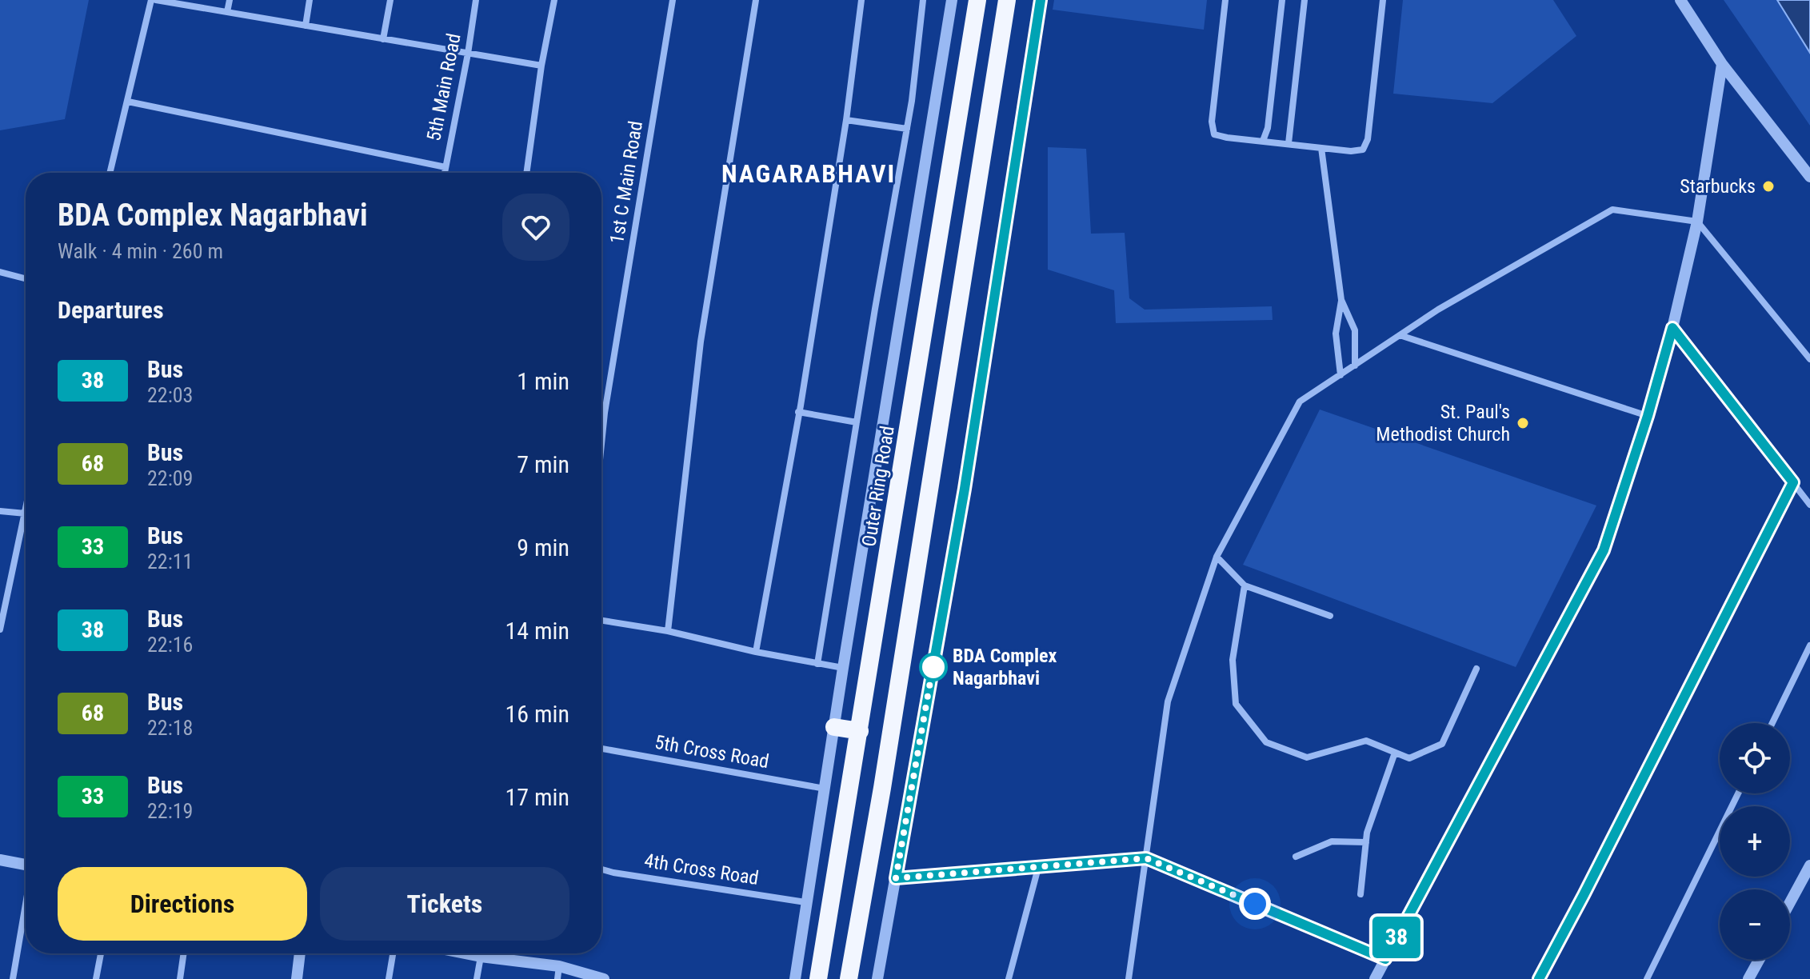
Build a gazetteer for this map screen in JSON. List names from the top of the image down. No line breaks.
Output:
{"streets":{"highway":["Outer Ring Road"],"street":["5th Main Road","1st C Main Road","5th Cross Road","4th Cross Road"]},"districts":["NAGARABHAVI"],"places":["Starbucks","St. Paul's Methodist Church","BDA Complex Nagarbhavi"],"lines":["bus line 38"],"page":{"on_map":"38","heading":[["BDA Complex Nagarbhavi","Walk · 4 min · 260 m"],"Departures"],"list":[{"mark":"38","name":"Bus","note":"22:03","value":"1 min"},{"mark":"68","name":"Bus","note":"22:09","value":"7 min"},{"mark":"33","name":"Bus","note":"22:11","value":"9 min"},{"mark":"38","name":"Bus","note":"22:16","value":"14 min"},{"mark":"68","name":"Bus","note":"22:18","value":"16 min"},{"mark":"33","name":"Bus","note":"22:19","value":"17 min"}],"map_buttons":["+","−"],"buttons":["Directions","Tickets"]}}
